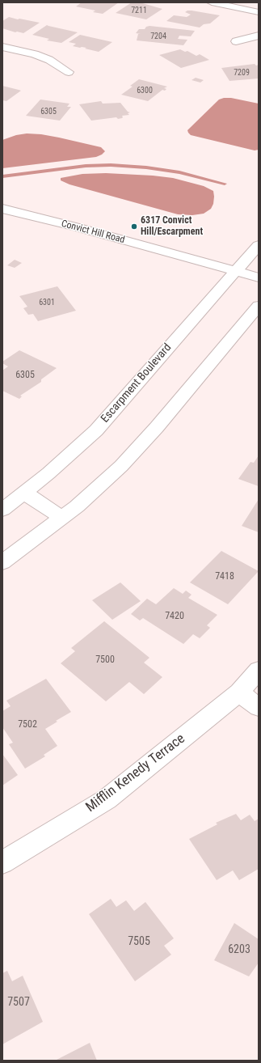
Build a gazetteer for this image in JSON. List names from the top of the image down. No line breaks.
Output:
{"streets":{"main road":["Convict Hill Road","Escarpment Boulevard","Mifflin Kenedy Terrace"]},"crossings":[["Convict Hill Road","Escarpment Boulevard"]],"places":["6317 Convict Hill/Escarpment"],"house_numbers":["7211","7204","7209","6300","6305","6301","6305","7418","7420","7500","7502","7505","6203","7507"]}
